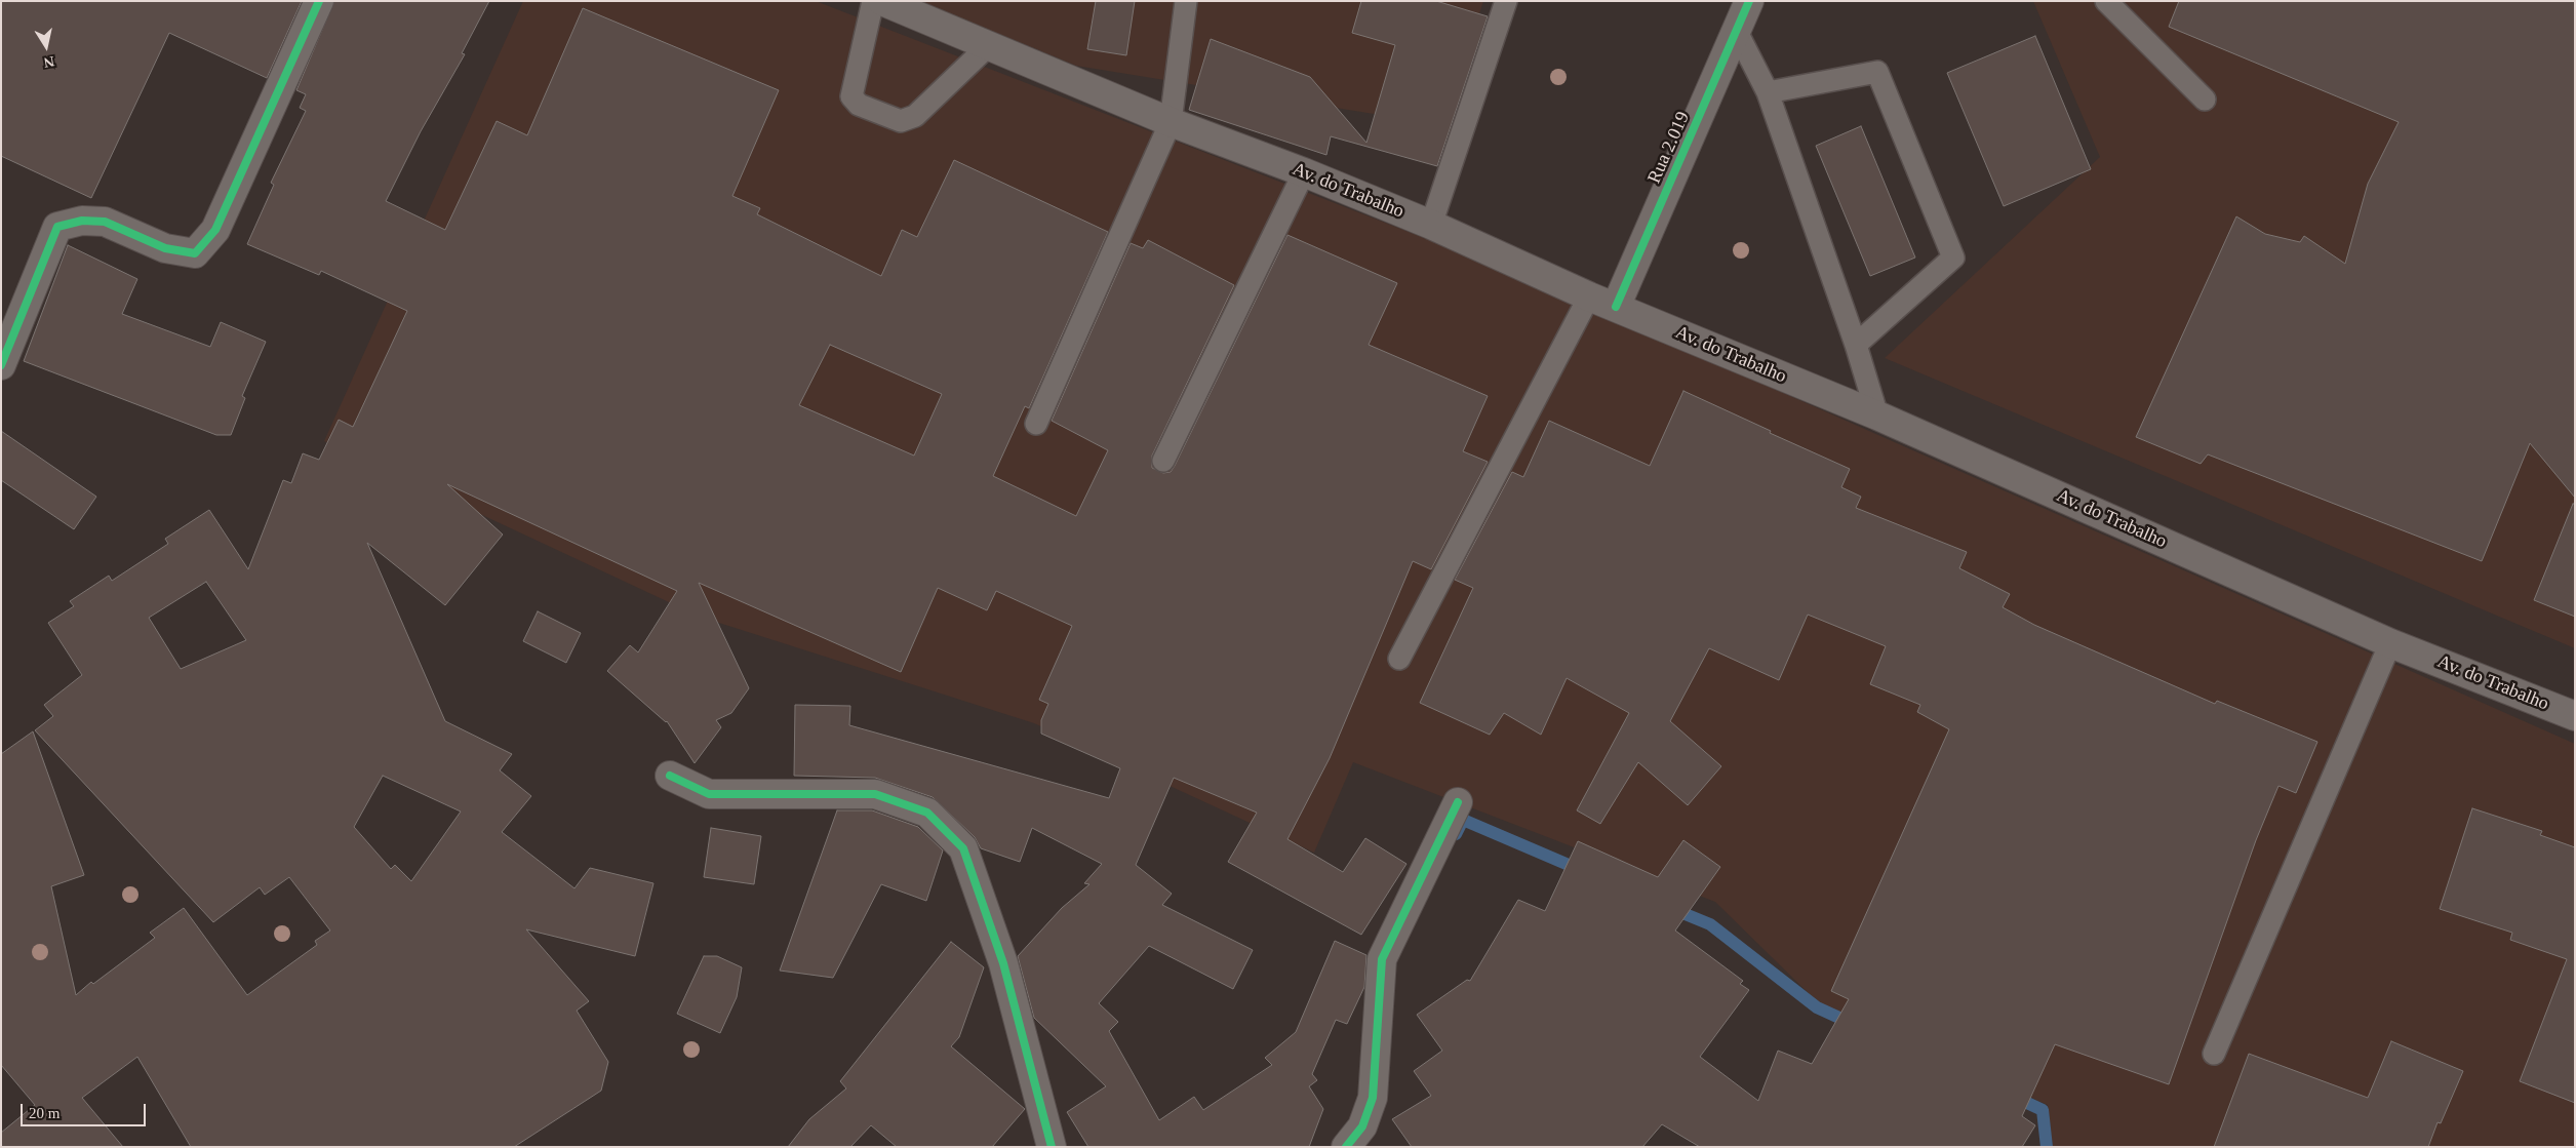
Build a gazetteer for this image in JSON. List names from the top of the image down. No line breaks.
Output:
{"streets":{"street":["Rua 2.019","Av. do Trabalho"]},"crossings":[["Rua 2.019","Av. do Trabalho"]],"scale_bar":"20 m","north":"bottom"}
